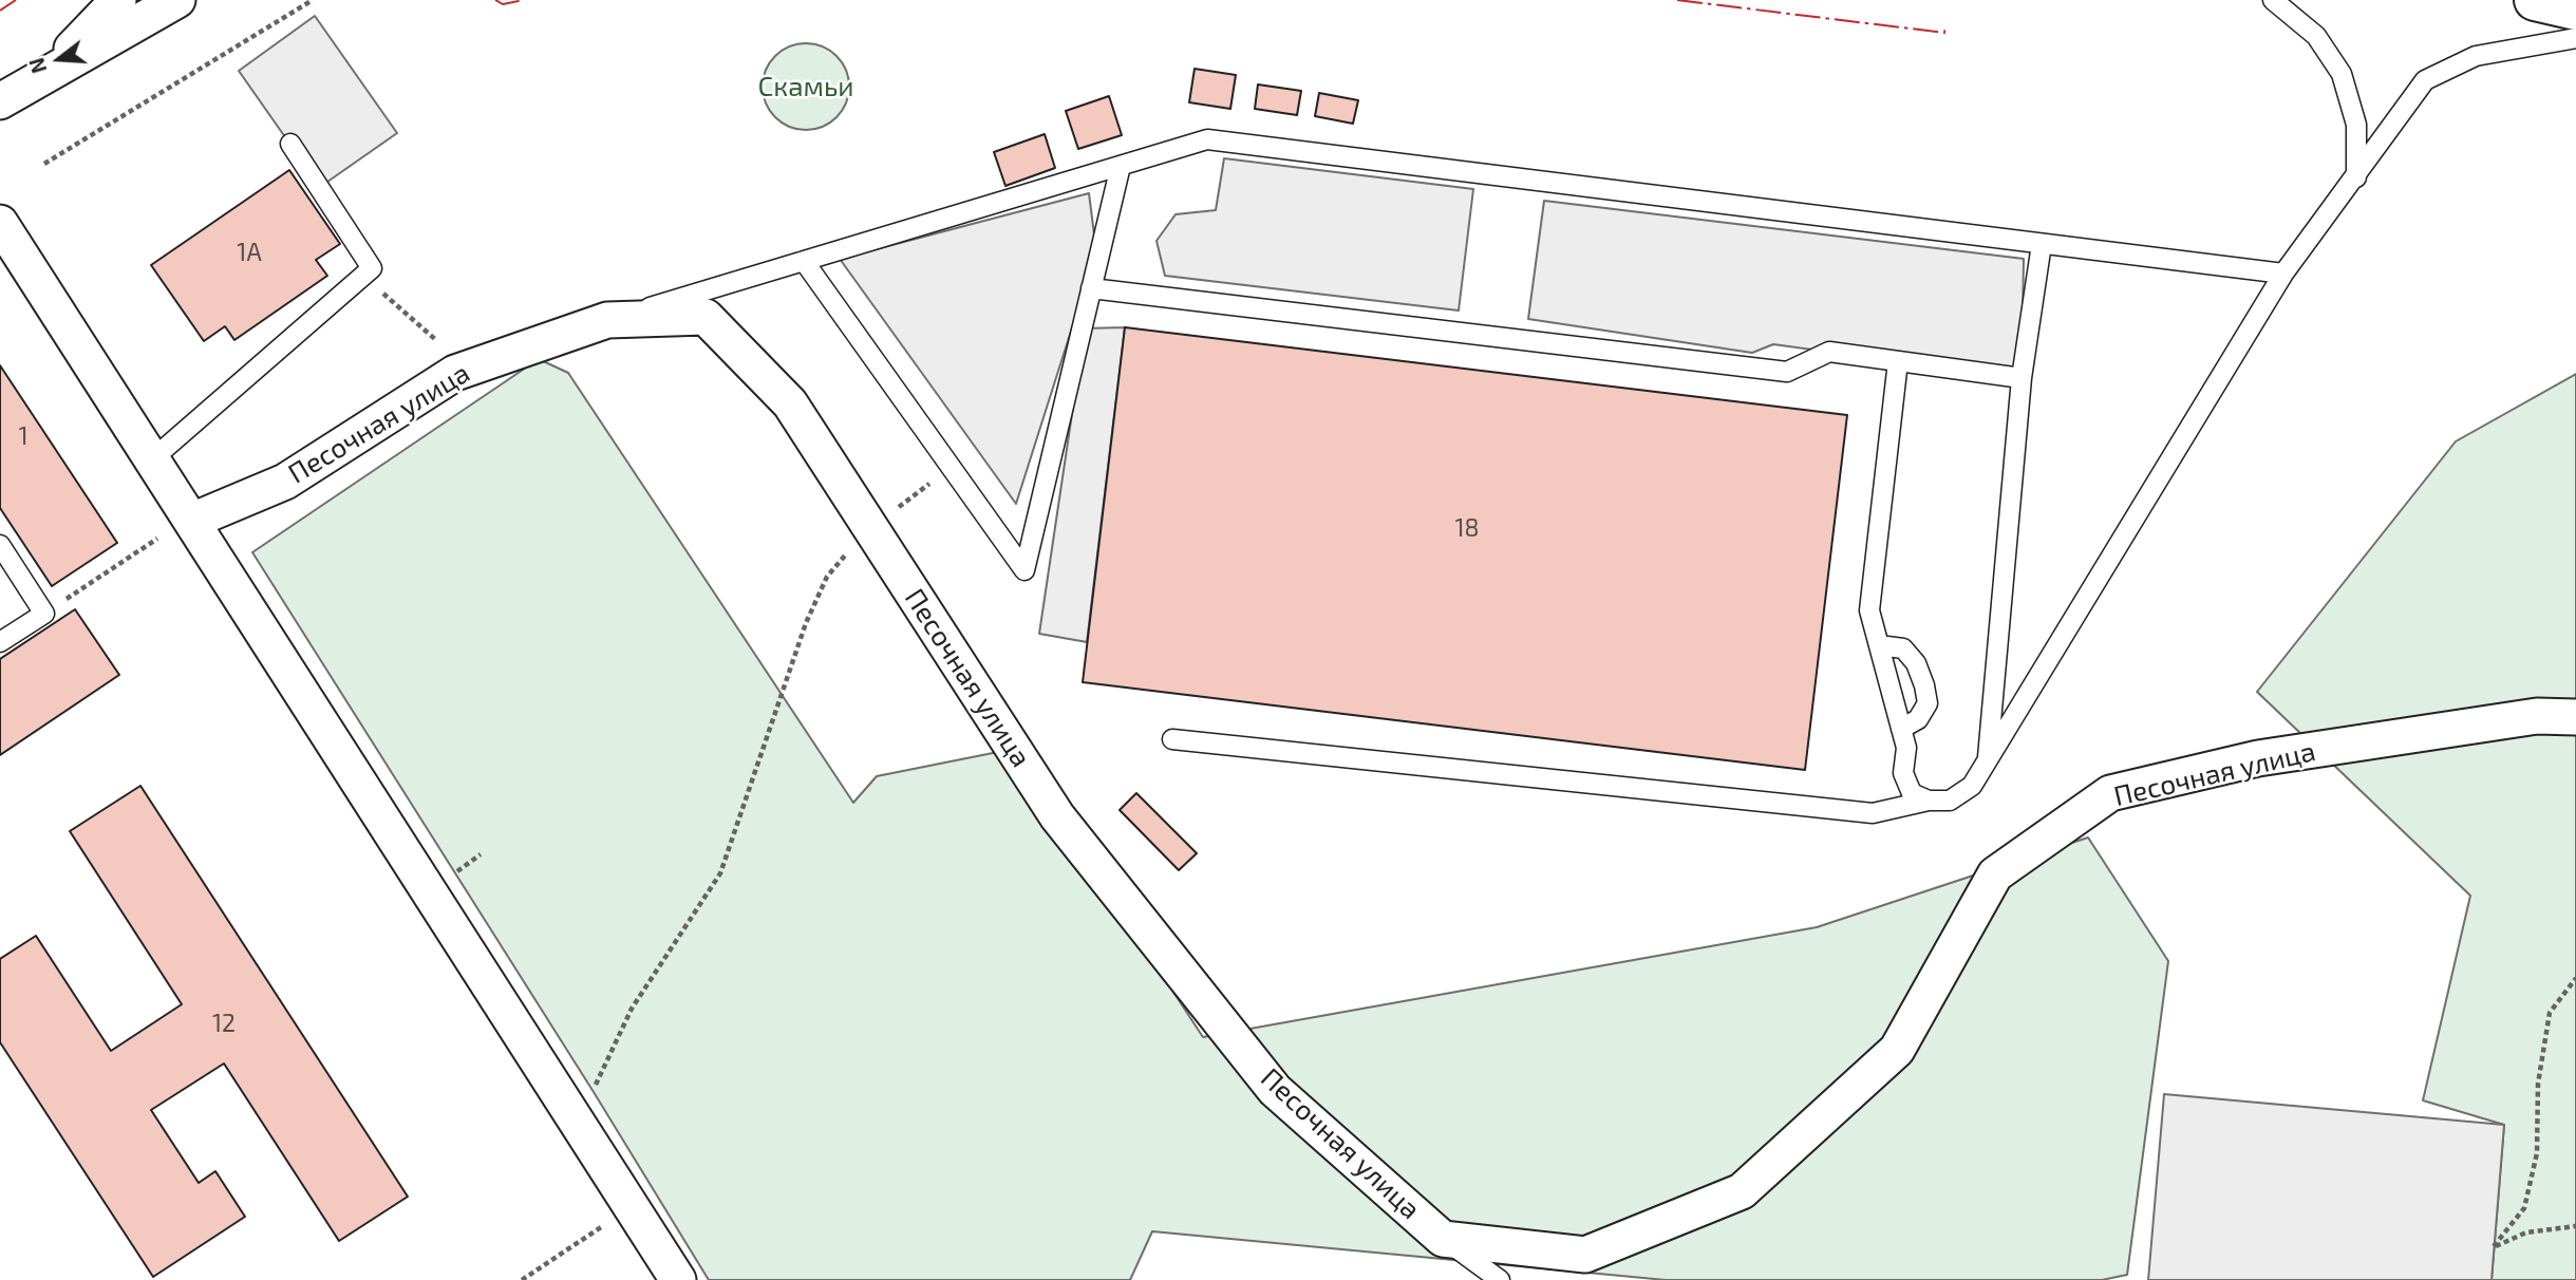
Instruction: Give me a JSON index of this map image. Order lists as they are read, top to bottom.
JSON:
{
  "streets": {
    "street": ["Песочная улица"]
  },
  "parks": ["Скамьи"],
  "house_numbers": [
    "1А",
    "1",
    "18",
    "12"
  ],
  "north": "left"
}
